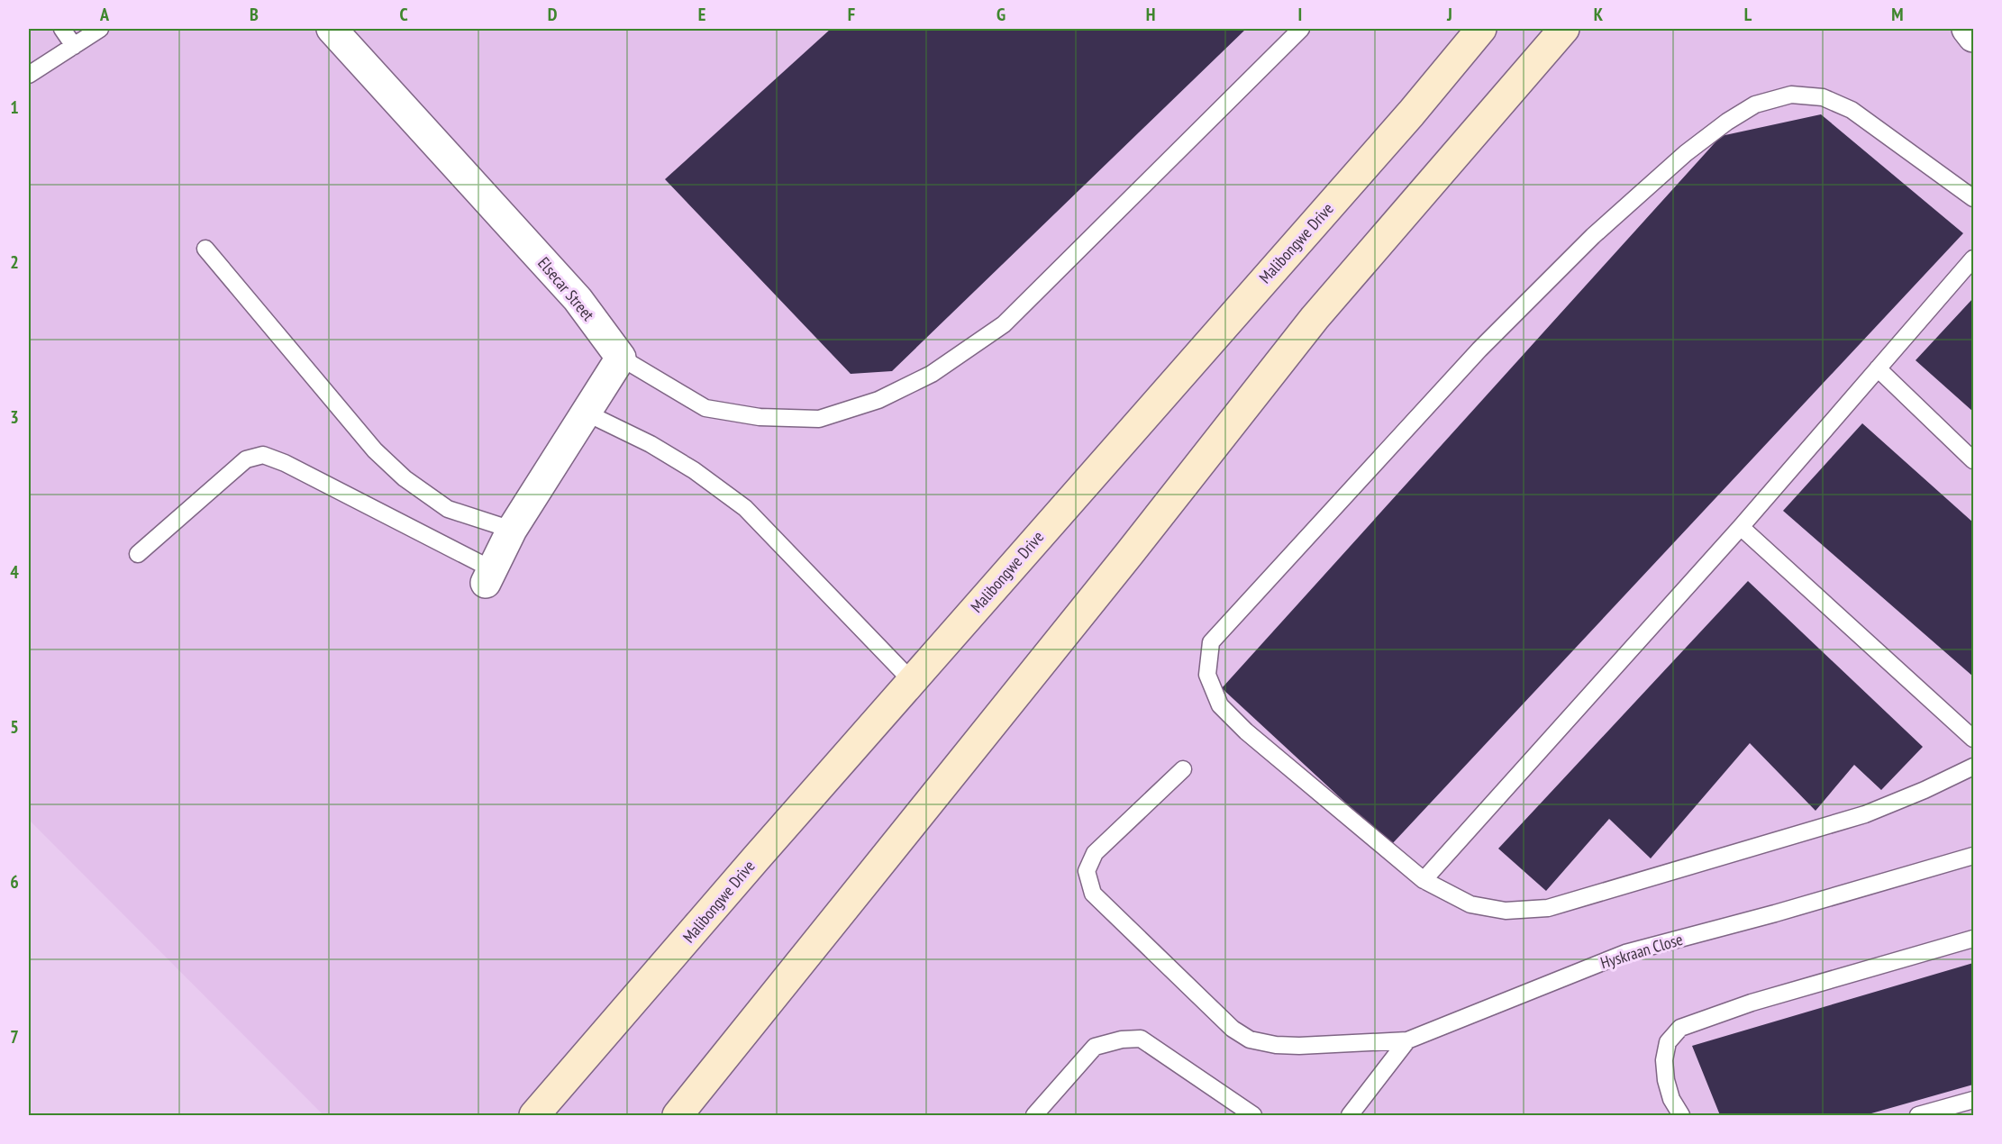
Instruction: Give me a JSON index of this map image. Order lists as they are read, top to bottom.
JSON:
{
  "streets": {
    "main road": ["Malibongwe Drive"],
    "street": ["Elsecar Street"],
    "lane": ["Hyskraan Close"]
  },
  "grid": {
    "columns": [
      "A",
      "B",
      "C",
      "D",
      "E",
      "F",
      "G",
      "H",
      "I",
      "J",
      "K",
      "L",
      "M"
    ],
    "rows": [
      "1",
      "2",
      "3",
      "4",
      "5",
      "6",
      "7"
    ]
  }
}
